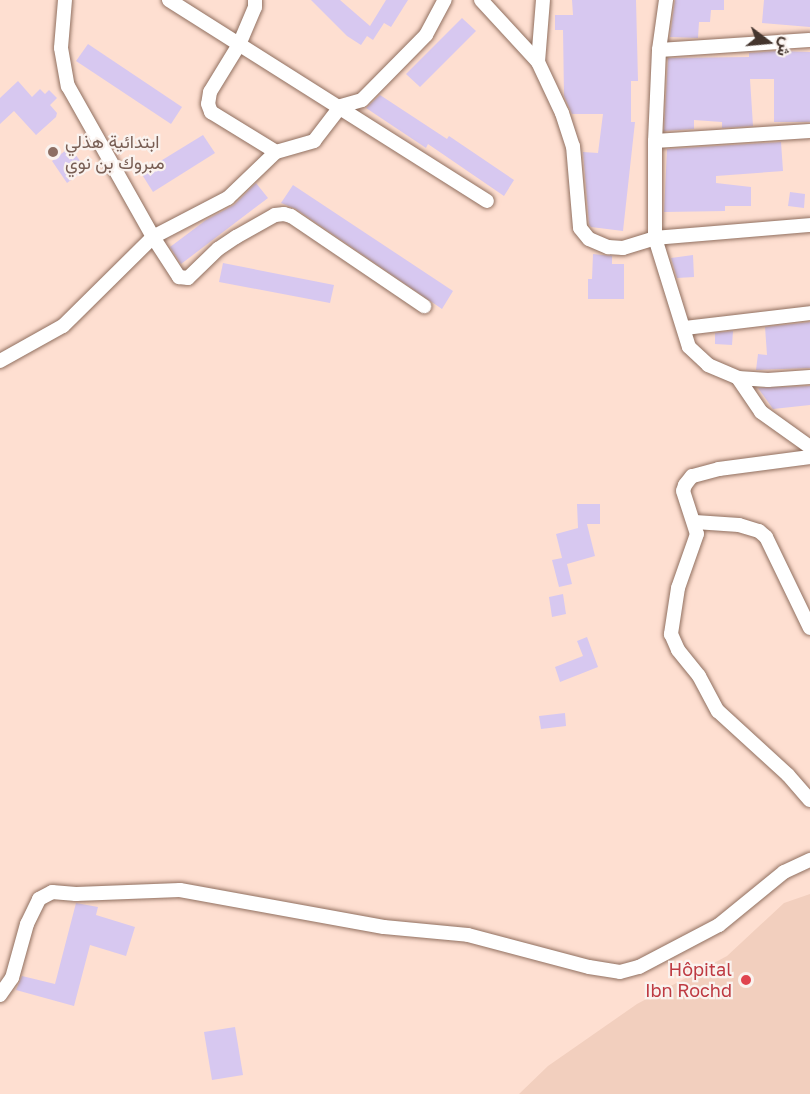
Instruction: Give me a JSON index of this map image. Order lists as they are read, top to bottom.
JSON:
{
  "places": ["ابتدائية هذلي مبروك بن نوي", "Hôpital Ibn Rochd"],
  "north": "right"
}
